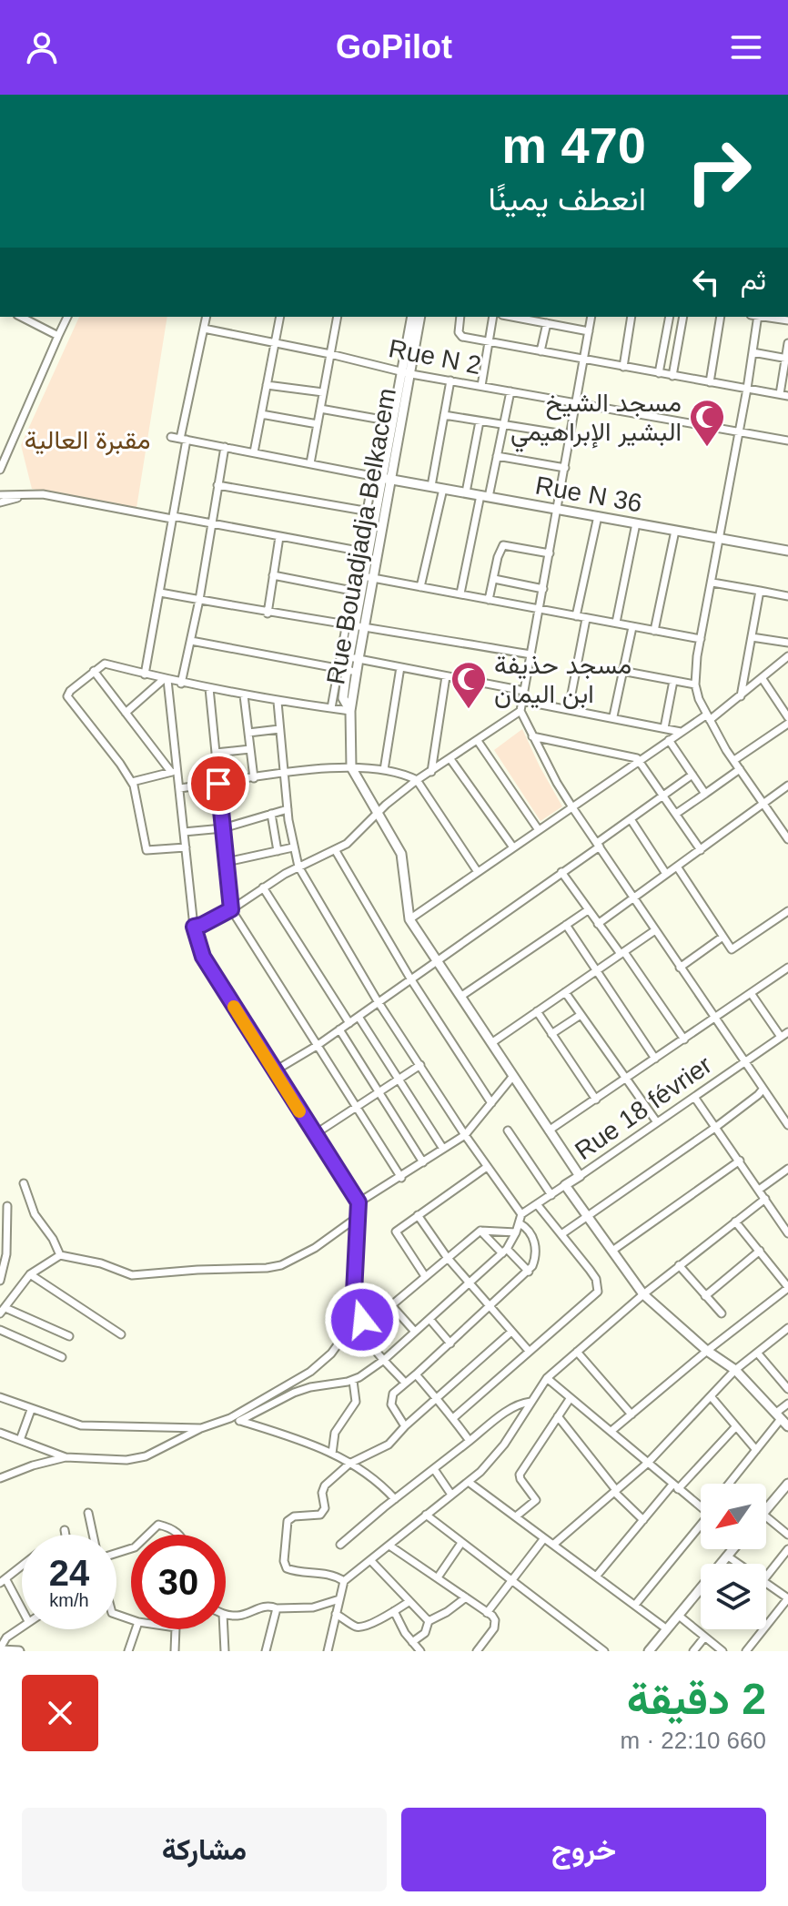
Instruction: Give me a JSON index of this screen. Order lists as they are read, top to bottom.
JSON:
{
  "streets": {
    "street": [
      "Rue N 2",
      "Rue N 36",
      "Rue Bouadjadja Belkacem",
      "Rue 18 février"
    ]
  },
  "crossings": [
    ["Rue N 2", "Rue Bouadjadja Belkacem"],
    ["Rue N 36", "Rue Bouadjadja Belkacem"]
  ],
  "parks": ["مقبرة العالية"],
  "places": {
    "mosque": ["مسجد الشيخ البشير الإبراهيمي", "مسجد حذيفة ابن اليمان"]
  },
  "north": "bottom left",
  "page": {
    "header": "GoPilot",
    "turn": ["470 m", "انعطف يمينًا"],
    "then": "ثم",
    "speed": "24 km/h",
    "limit": "30",
    "heading": ["2 دقيقة", "660 m · 22:10"],
    "buttons": ["خروج", "مشاركة"]
  }
}
